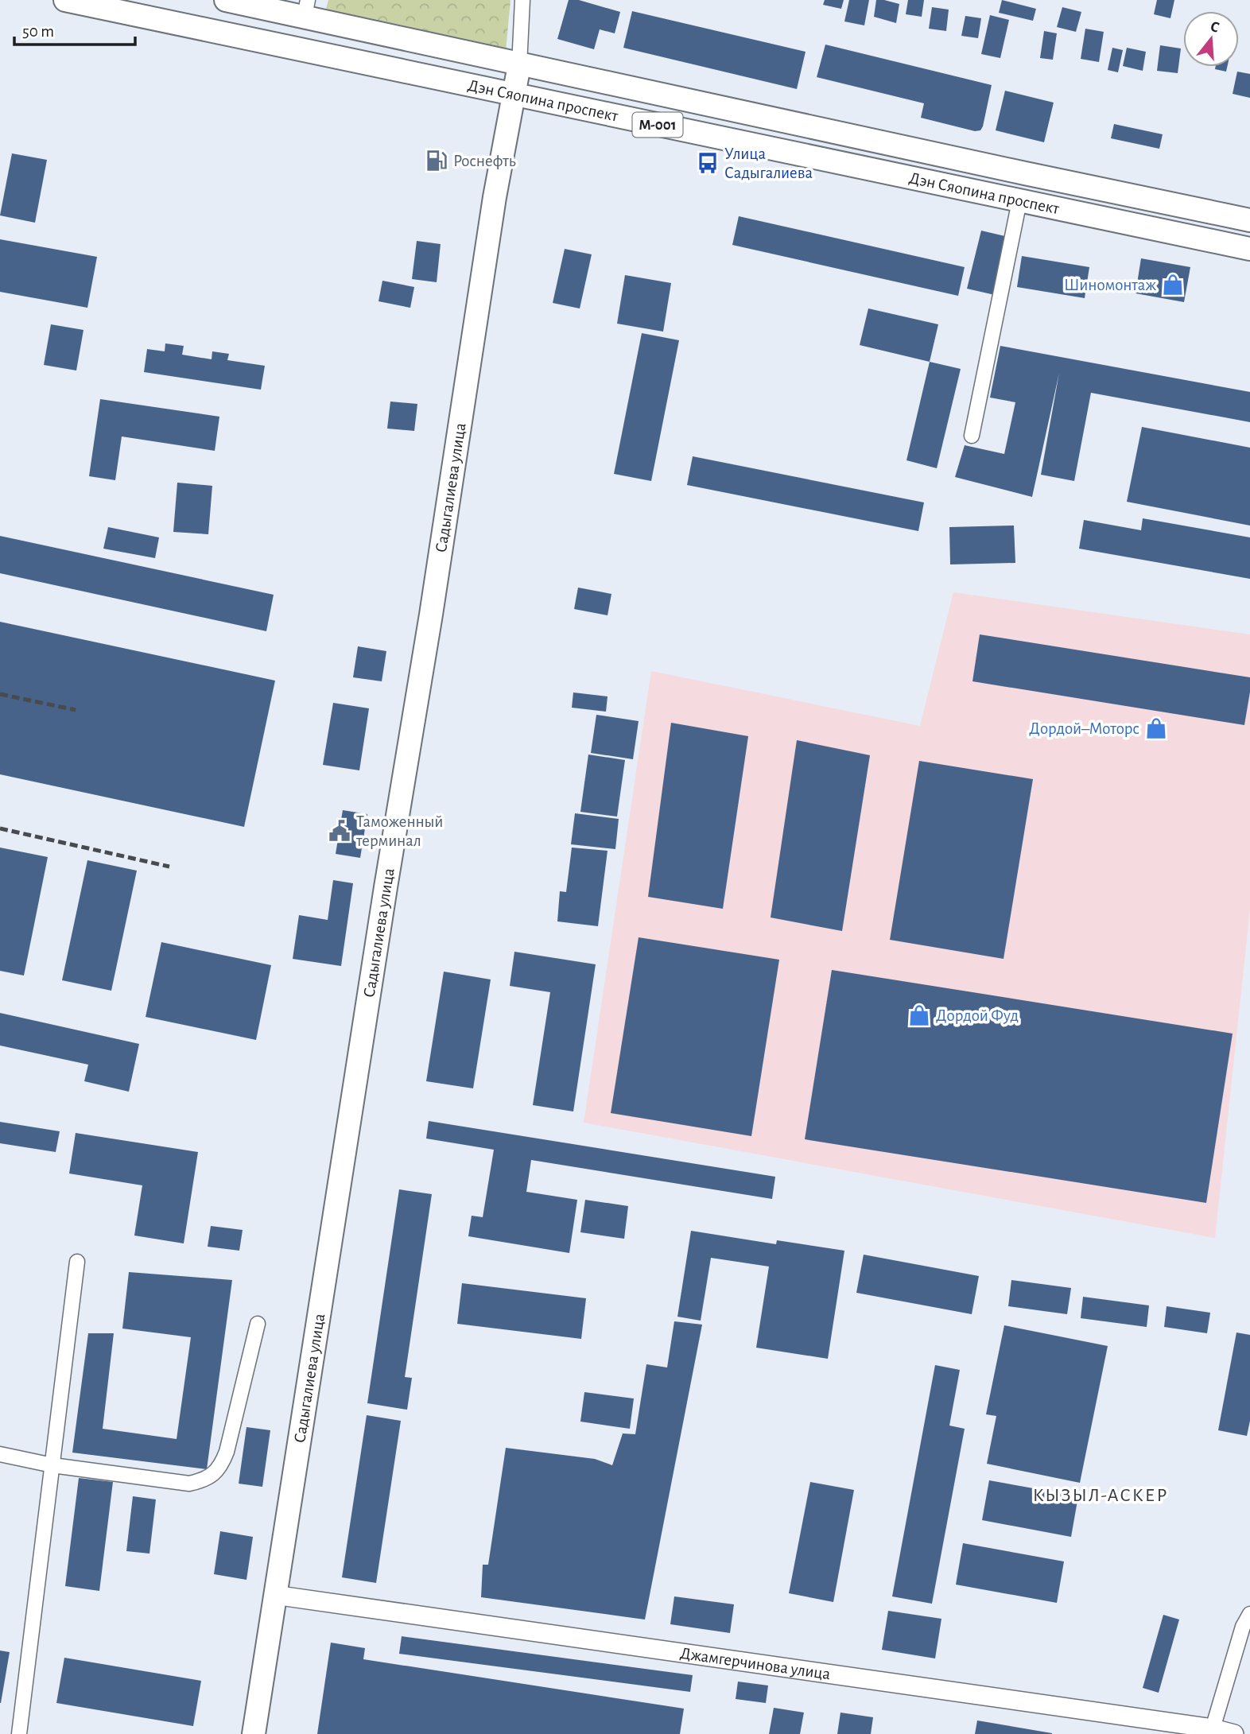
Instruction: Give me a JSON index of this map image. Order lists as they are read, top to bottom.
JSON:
{
  "streets": {
    "main road": ["Дэн Сяопина проспект", "M-001", "Садыгалиева улица"],
    "street": ["Джамгерчинова улица"]
  },
  "crossings": [
    ["Дэн Сяопина проспект", "Садыгалиева улица"],
    ["Садыгалиева улица", "Джамгерчинова улица"]
  ],
  "districts": ["КЫЗЫЛ-АСКЕР"],
  "places": {
    "fuel station": ["Роснефть"],
    "bus stop": ["Улица Садыгалиева"],
    "shop": ["Шиномонтаж", "Дордой–Моторс", "Дордой Фуд"],
    "public building": ["Таможенный терминал"]
  },
  "scale_bar": "50 m",
  "north": "top"
}
